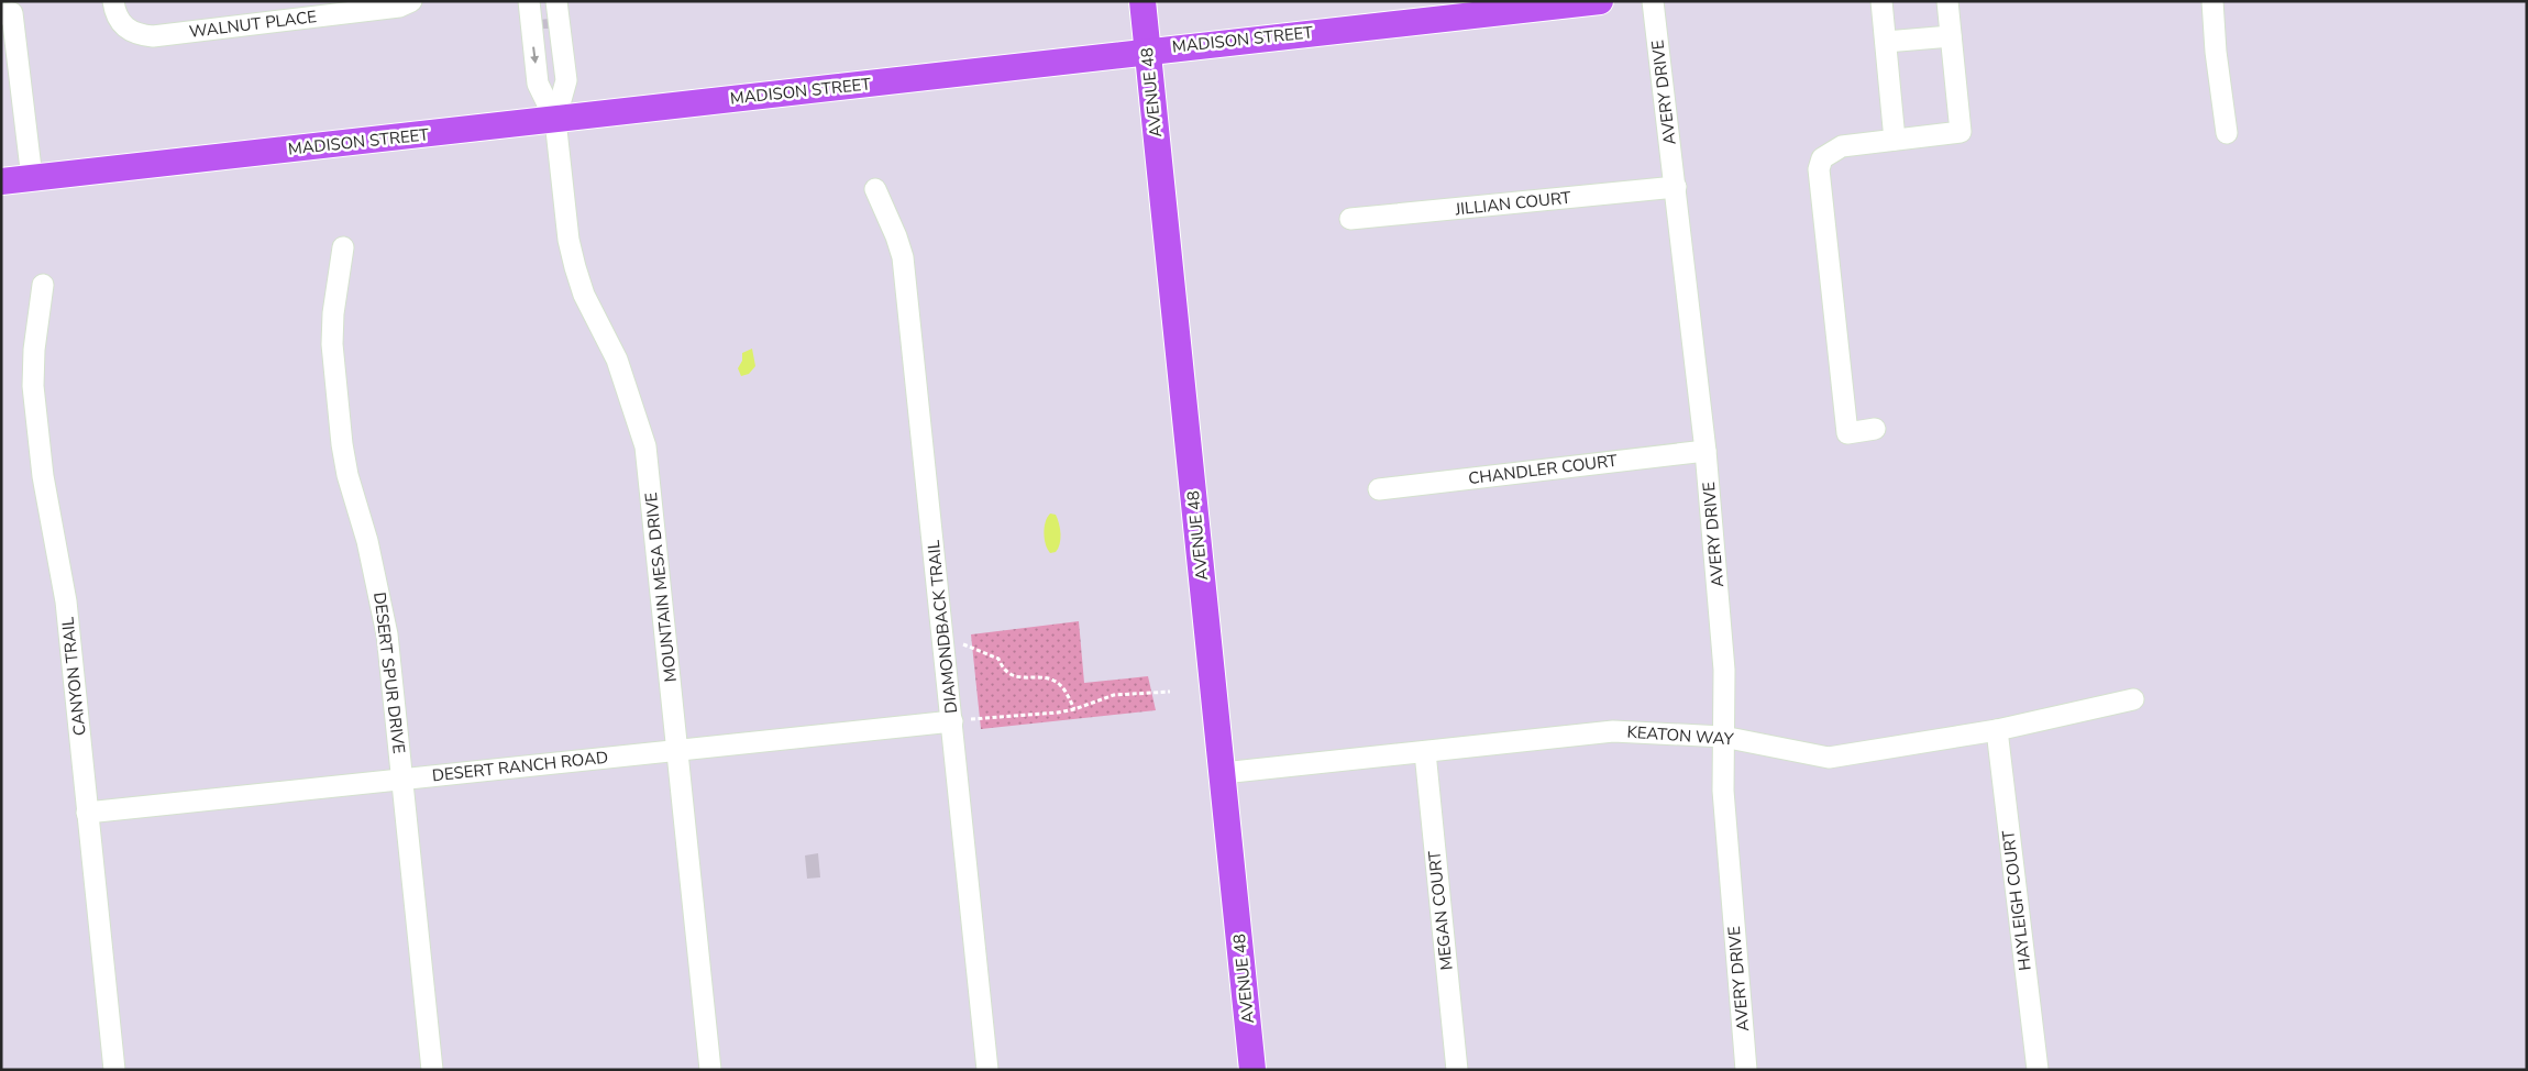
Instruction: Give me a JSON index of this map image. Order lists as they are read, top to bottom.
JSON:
{
  "streets": {
    "main road": ["MADISON STREET", "AVENUE 48"],
    "street": [
      "WALNUT PLACE",
      "AVERY DRIVE",
      "JILLIAN COURT",
      "CHANDLER COURT",
      "MOUNTAIN MESA DRIVE",
      "DIAMONDBACK TRAIL",
      "DESERT SPUR DRIVE",
      "CANYON TRAIL",
      "KEATON WAY",
      "DESERT RANCH ROAD",
      "HAYLEIGH COURT",
      "MEGAN COURT"
    ]
  },
  "crossings": [
    ["MADISON STREET", "AVENUE 48"],
    ["MADISON STREET", "MOUNTAIN MESA DRIVE"],
    ["AVENUE 48", "KEATON WAY"],
    ["AVERY DRIVE", "JILLIAN COURT"],
    ["AVERY DRIVE", "CHANDLER COURT"],
    ["AVERY DRIVE", "KEATON WAY"],
    ["MOUNTAIN MESA DRIVE", "DESERT RANCH ROAD"],
    ["DIAMONDBACK TRAIL", "DESERT RANCH ROAD"],
    ["DESERT SPUR DRIVE", "DESERT RANCH ROAD"],
    ["CANYON TRAIL", "DESERT RANCH ROAD"],
    ["KEATON WAY", "HAYLEIGH COURT"],
    ["KEATON WAY", "MEGAN COURT"]
  ]
}
